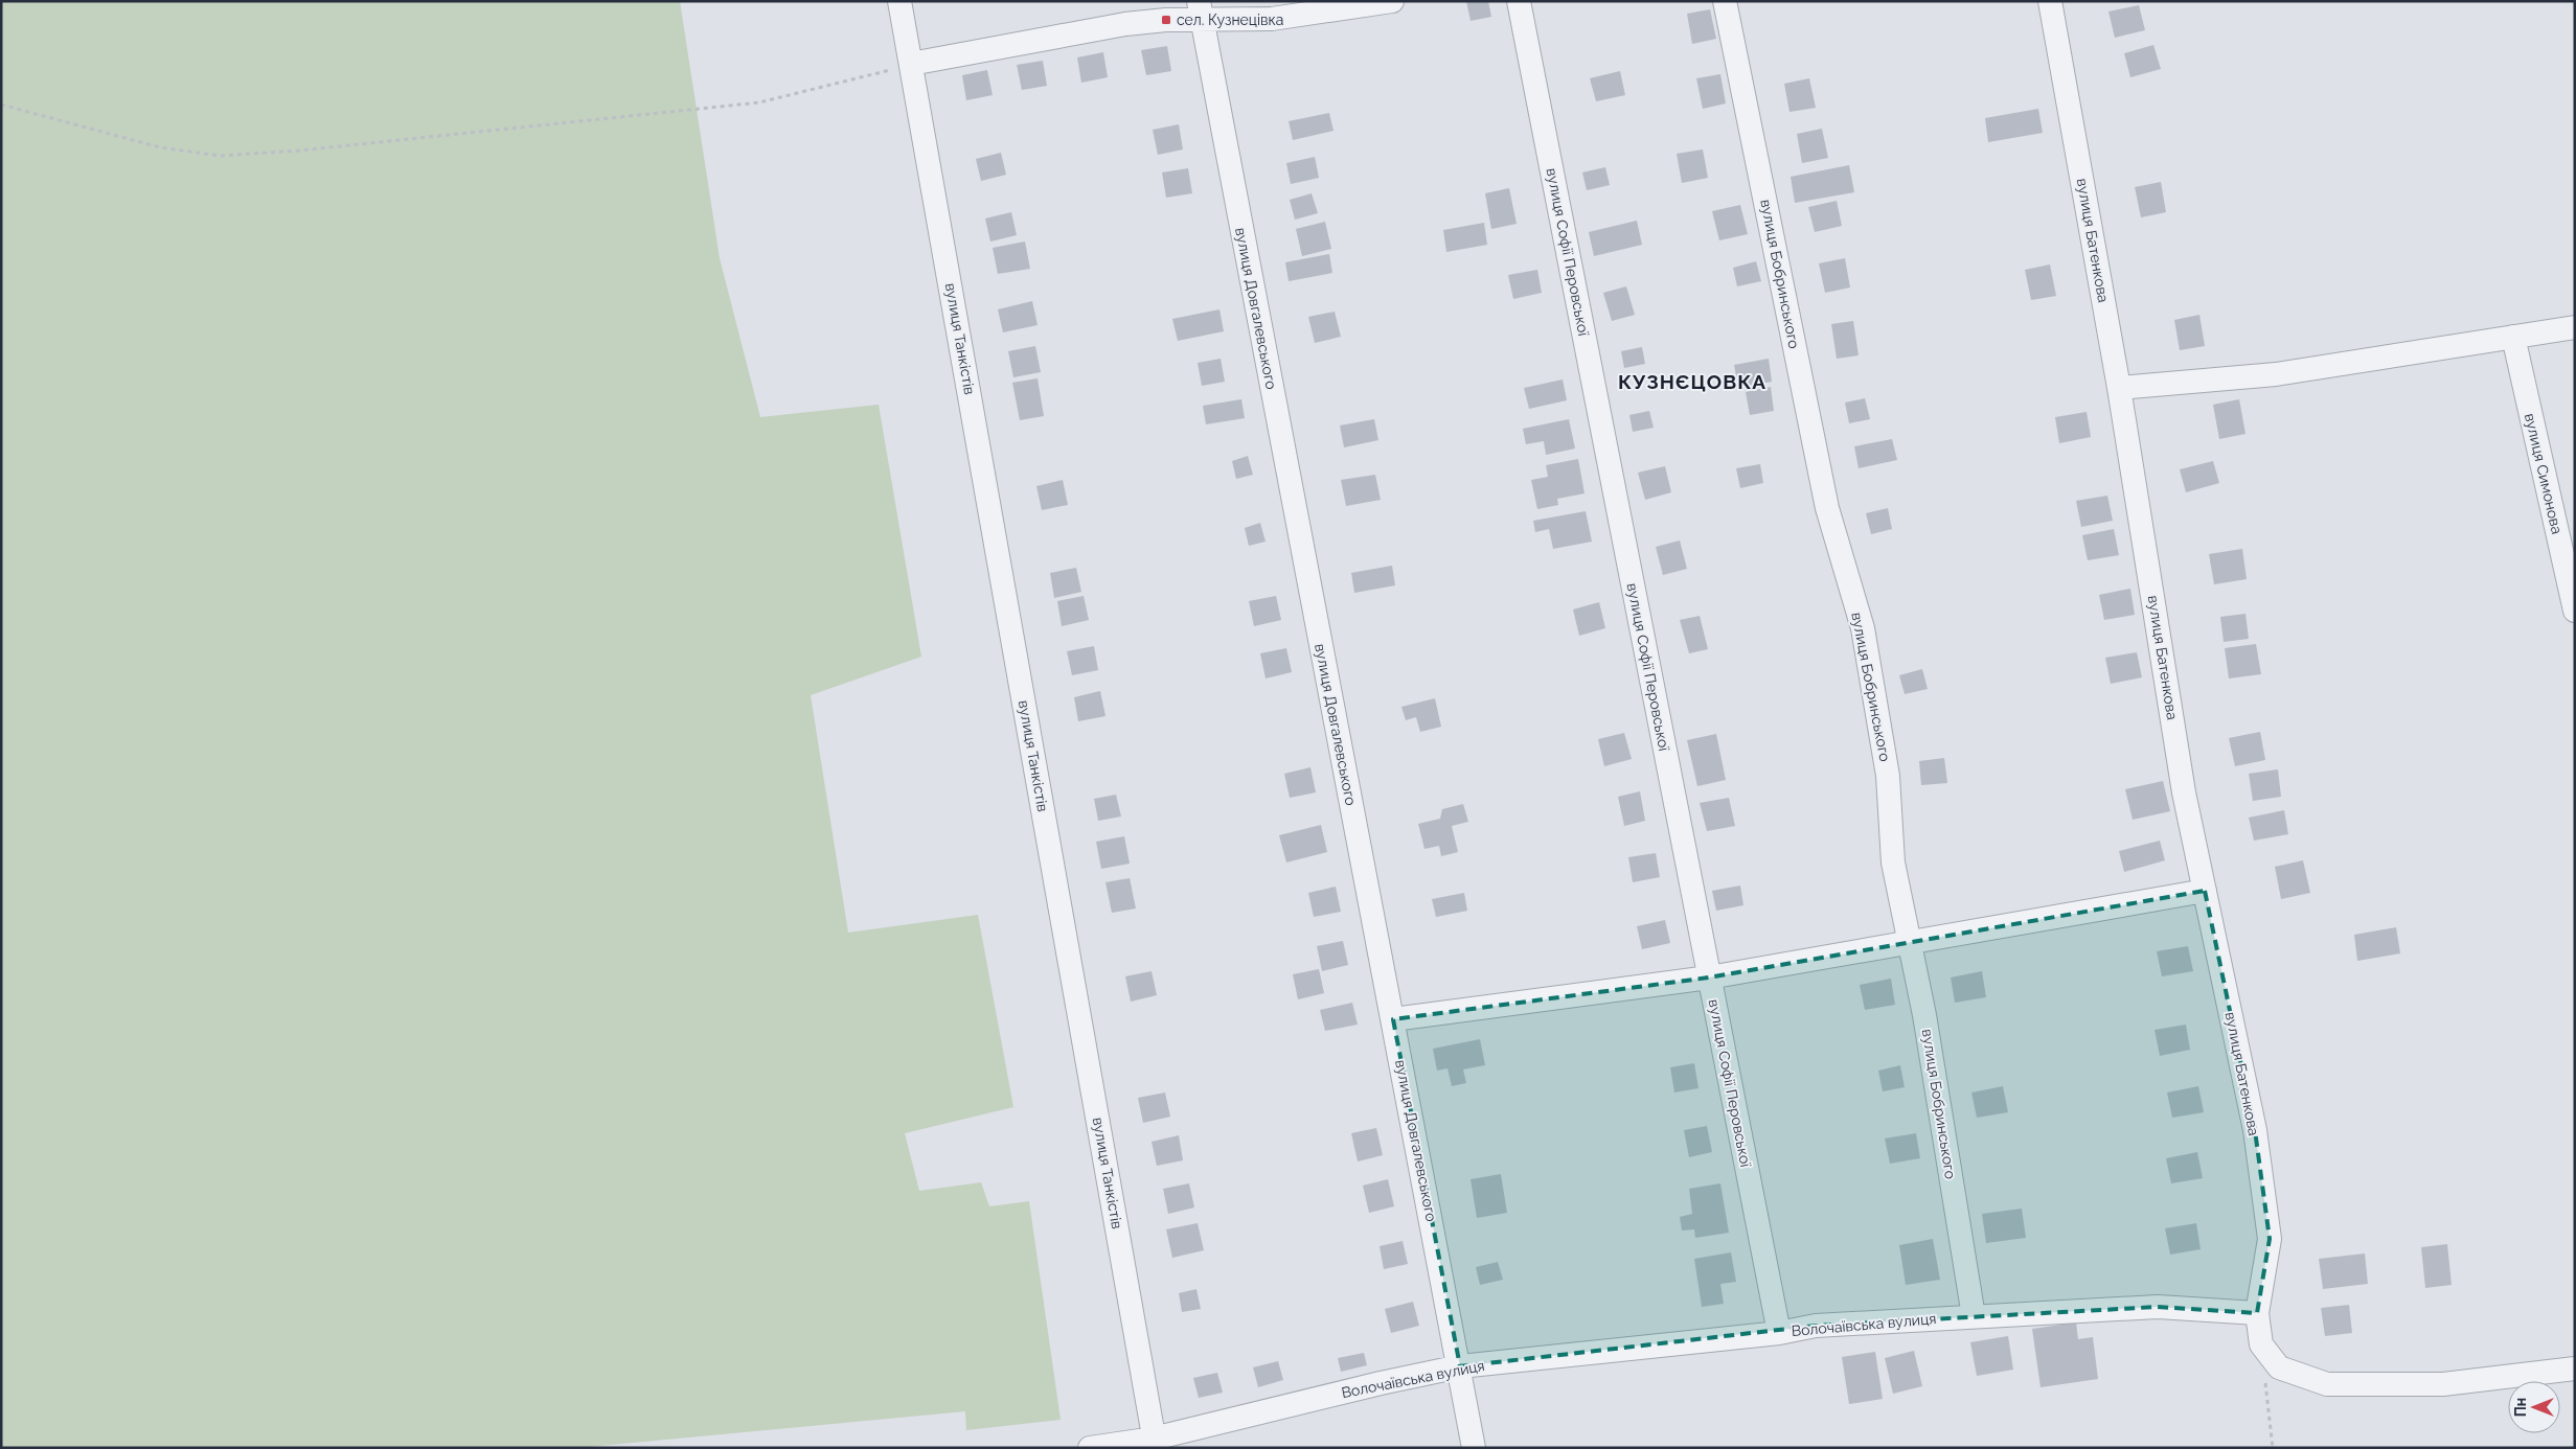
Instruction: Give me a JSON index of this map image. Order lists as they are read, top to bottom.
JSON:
{
  "streets": {
    "street": [
      "вулиця Батенкова",
      "вулиця Софії Перовської",
      "вулиця Бобринського",
      "вулиця Довгалевського",
      "вулиця Танкістів",
      "вулиця Симонова",
      "Волочаївська вулиця"
    ]
  },
  "crossings": [
    ["вулиця Батенкова", "Волочаївська вулиця"],
    ["вулиця Софії Перовської", "Волочаївська вулиця"],
    ["вулиця Бобринського", "Волочаївська вулиця"],
    ["вулиця Довгалевського", "Волочаївська вулиця"],
    ["вулиця Танкістів", "Волочаївська вулиця"]
  ],
  "districts": ["КУЗНЄЦОВКА"],
  "places": {
    "transit": ["сел. Кузнецівка"]
  },
  "north": "left"
}
